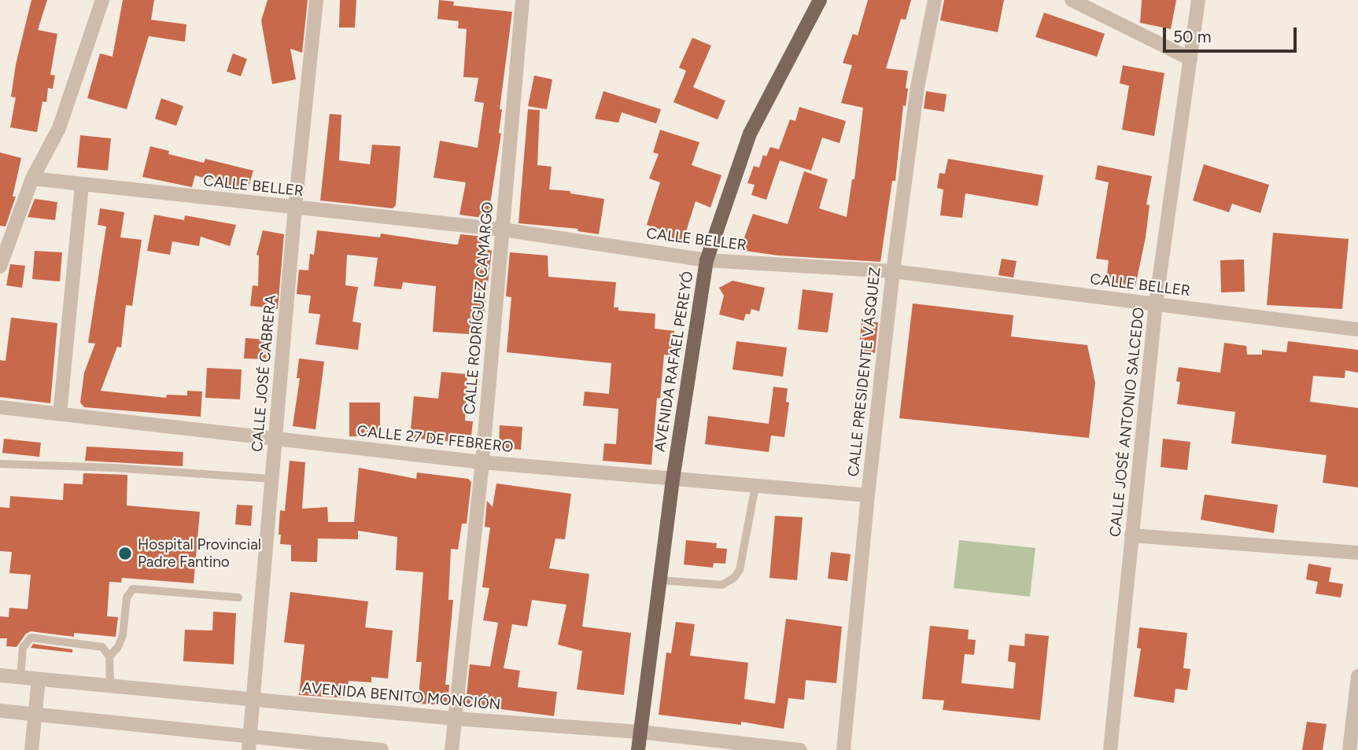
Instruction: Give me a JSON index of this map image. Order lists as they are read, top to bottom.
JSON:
{
  "streets": {
    "main road": ["AVENIDA RAFAEL PEREYÓ"],
    "street": [
      "CALLE BELLER",
      "CALLE RODRÍGUEZ CAMARGO",
      "CALLE PRESIDENTE VÁSQUEZ",
      "CALLE JOSÉ CABRERA",
      "CALLE JOSÉ ANTONIO SALCEDO",
      "CALLE 27 DE FEBRERO",
      "AVENIDA BENITO MONCIÓN"
    ]
  },
  "crossings": [
    ["CALLE BELLER", "CALLE RODRÍGUEZ CAMARGO"],
    ["CALLE BELLER", "AVENIDA RAFAEL PEREYÓ"],
    ["CALLE BELLER", "CALLE PRESIDENTE VÁSQUEZ"],
    ["CALLE BELLER", "CALLE JOSÉ CABRERA"],
    ["CALLE BELLER", "CALLE JOSÉ ANTONIO SALCEDO"],
    ["CALLE RODRÍGUEZ CAMARGO", "CALLE 27 DE FEBRERO"],
    ["CALLE RODRÍGUEZ CAMARGO", "AVENIDA BENITO MONCIÓN"],
    ["AVENIDA RAFAEL PEREYÓ", "CALLE 27 DE FEBRERO"],
    ["AVENIDA RAFAEL PEREYÓ", "AVENIDA BENITO MONCIÓN"],
    ["CALLE PRESIDENTE VÁSQUEZ", "CALLE 27 DE FEBRERO"],
    ["CALLE JOSÉ CABRERA", "CALLE 27 DE FEBRERO"],
    ["CALLE JOSÉ CABRERA", "AVENIDA BENITO MONCIÓN"]
  ],
  "places": ["Hospital Provincial Padre Fantino"],
  "scale_bar": "50 m"
}
